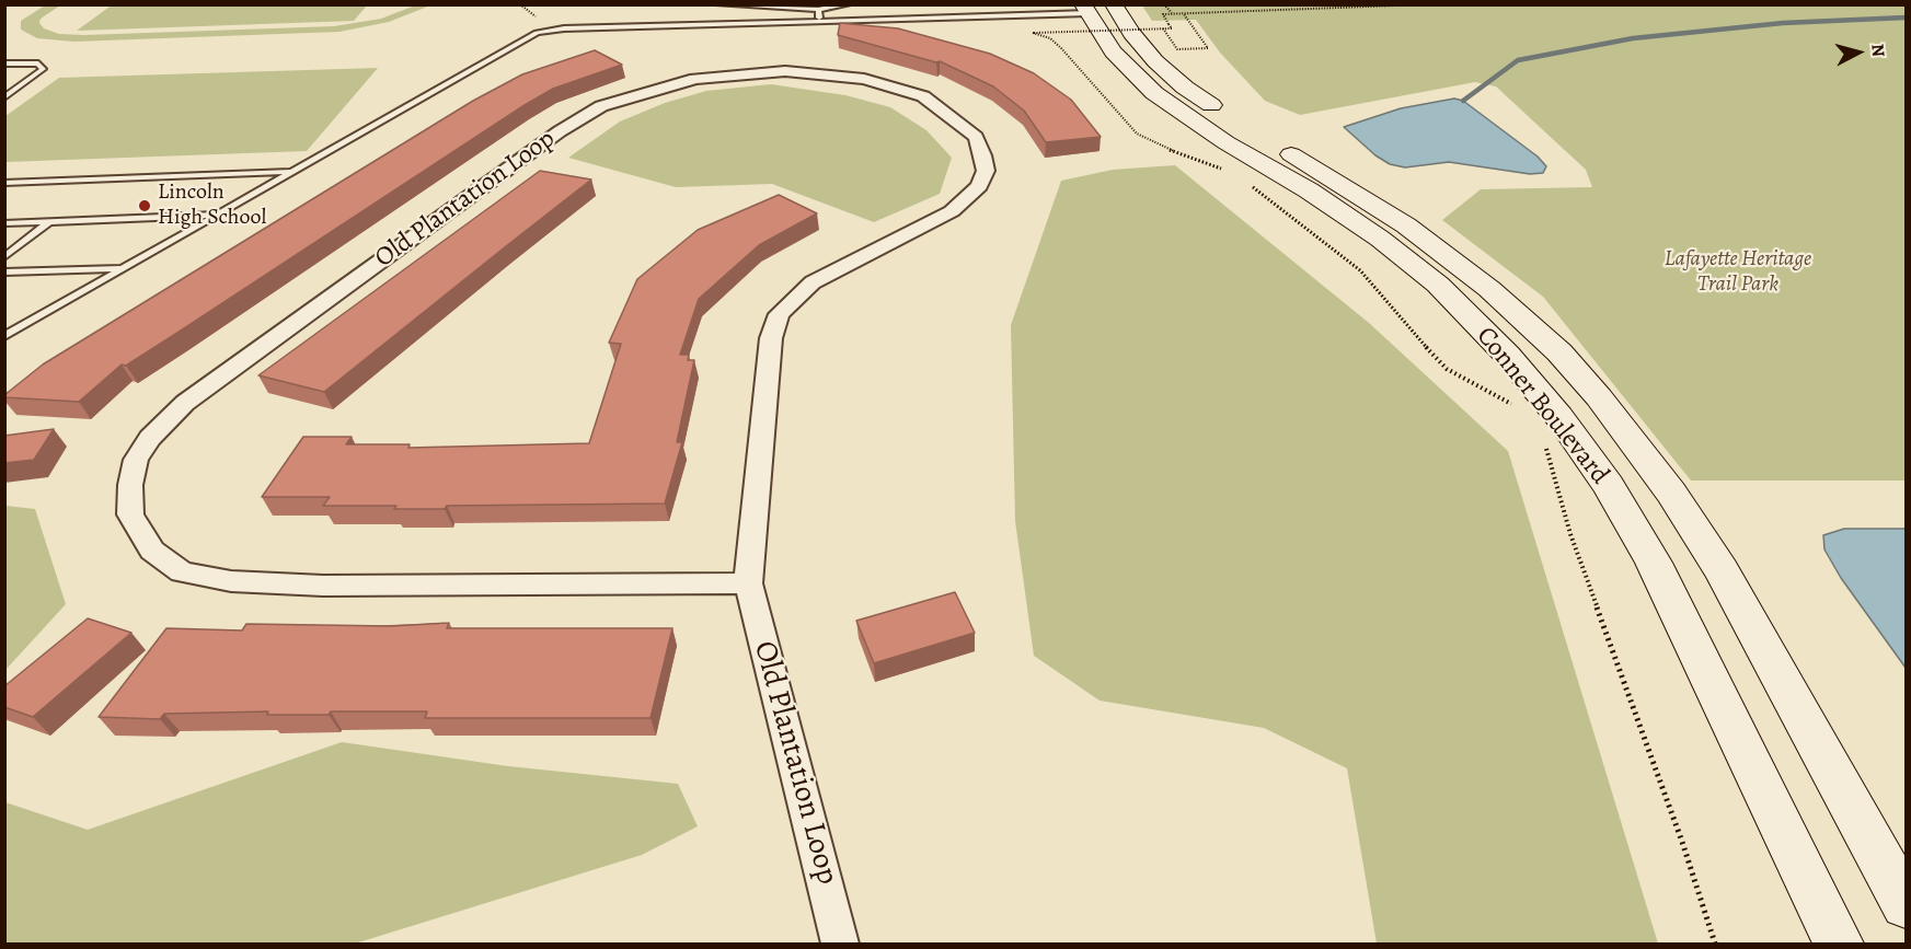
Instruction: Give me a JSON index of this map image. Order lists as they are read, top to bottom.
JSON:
{
  "streets": {
    "main road": ["Conner Boulevard"],
    "street": ["Old Plantation Loop"]
  },
  "parks": ["Lafayette Heritage Trail Park"],
  "places": ["Lincoln High School"],
  "north": "right"
}
